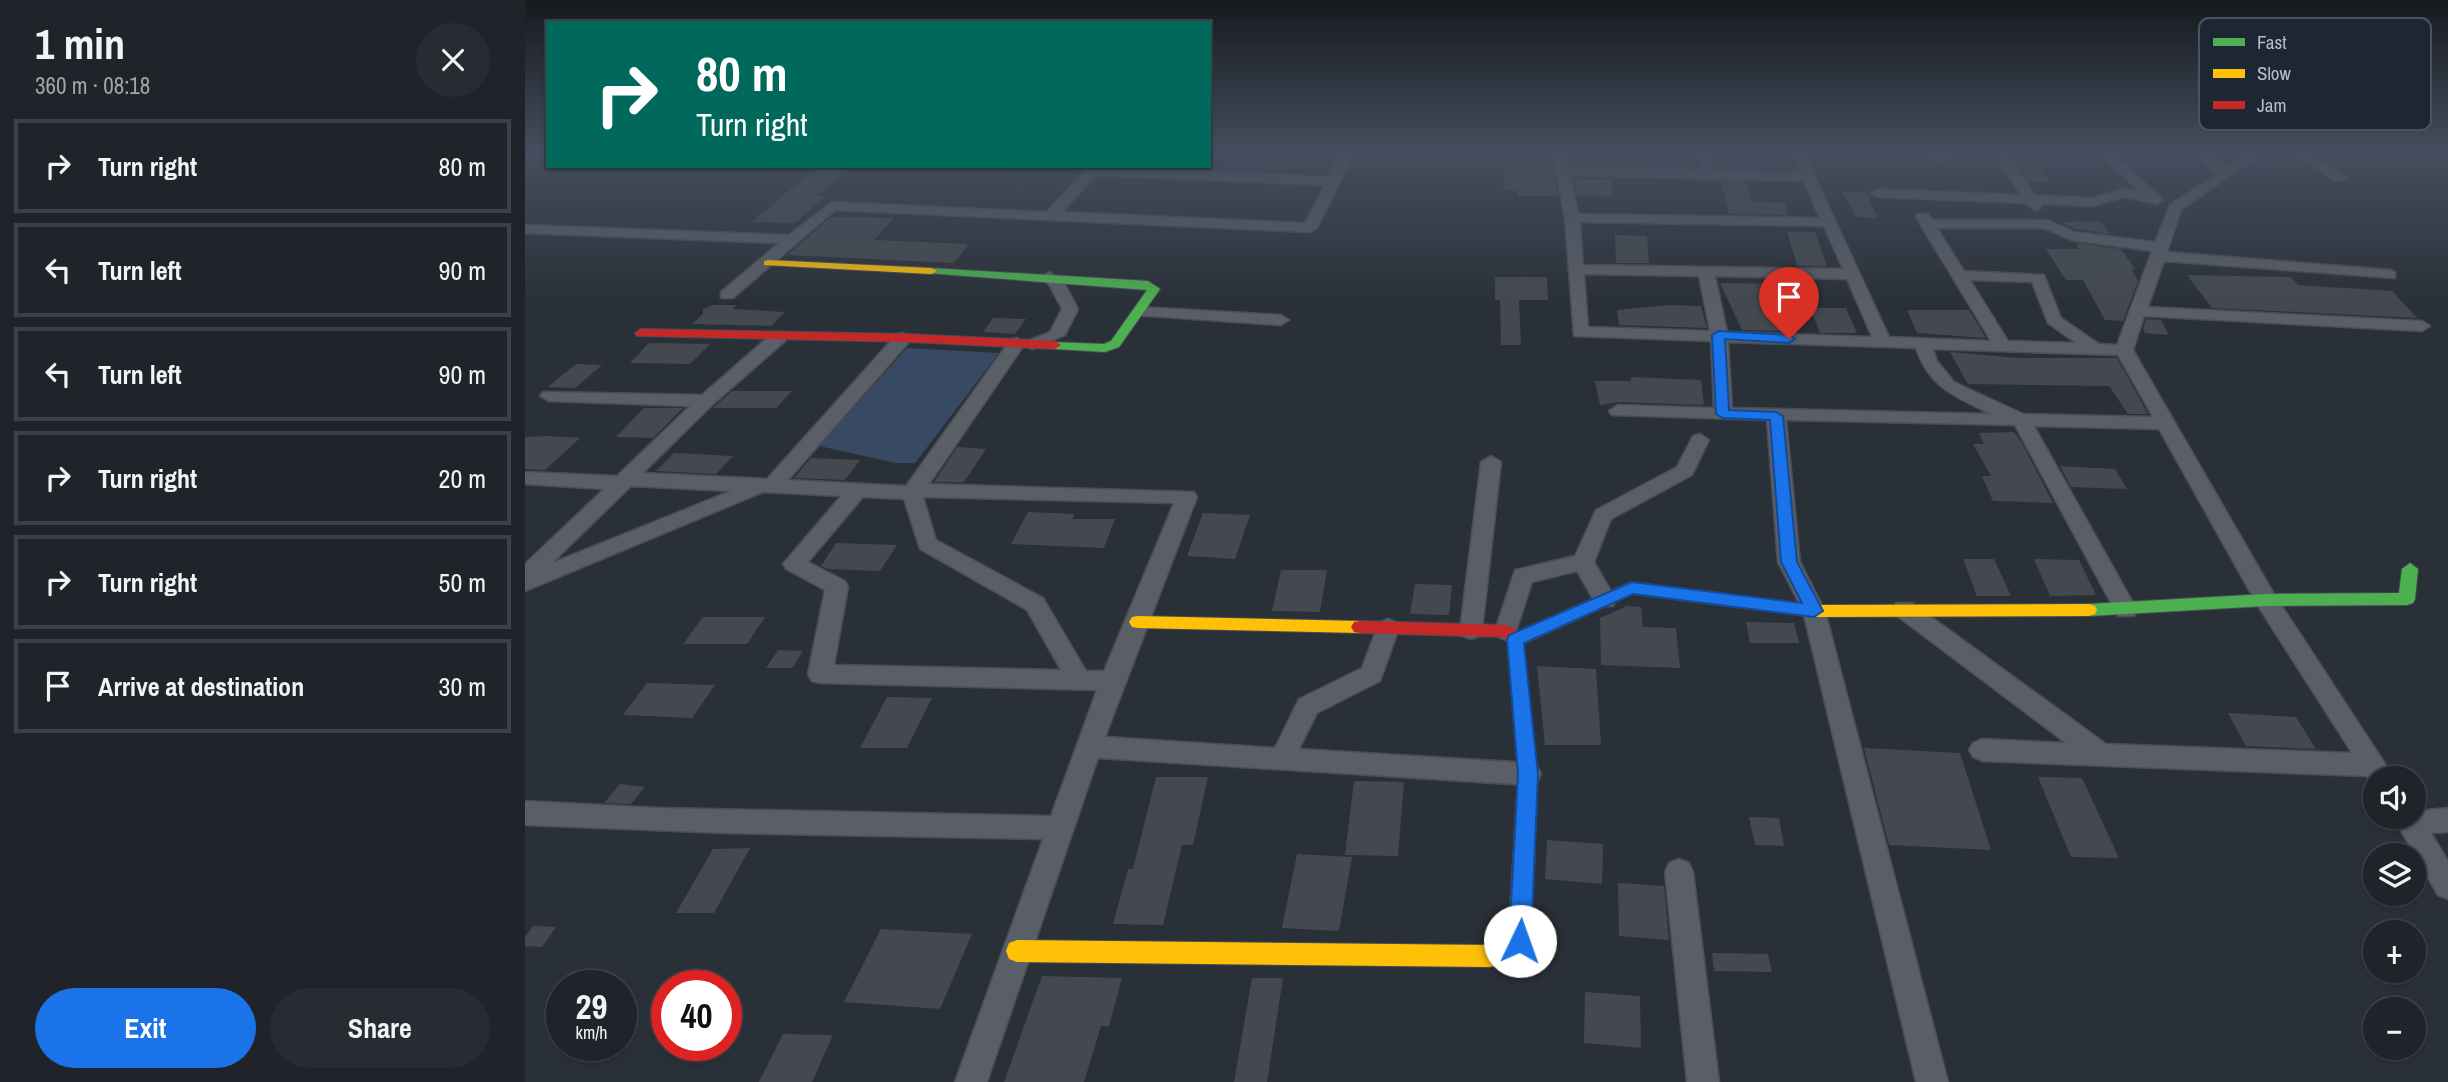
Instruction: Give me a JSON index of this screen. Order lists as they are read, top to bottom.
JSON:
{
  "legend": ["Fast", "Slow", "Jam"],
  "page": {
    "heading": ["1 min", "360 m · 08:18"],
    "turn": ["80 m", "Turn right"],
    "list": [
      {
        "name": "Turn right",
        "value": "80 m"
      },
      {
        "name": "Turn left",
        "value": "90 m"
      },
      {
        "name": "Turn left",
        "value": "90 m"
      },
      {
        "name": "Turn right",
        "value": "20 m"
      },
      {
        "name": "Turn right",
        "value": "50 m"
      },
      {
        "name": "Arrive at destination",
        "value": "30 m"
      }
    ],
    "map_buttons": ["+", "−"],
    "speed": "29 km/h",
    "limit": "40",
    "buttons": ["Exit", "Share"]
  }
}
